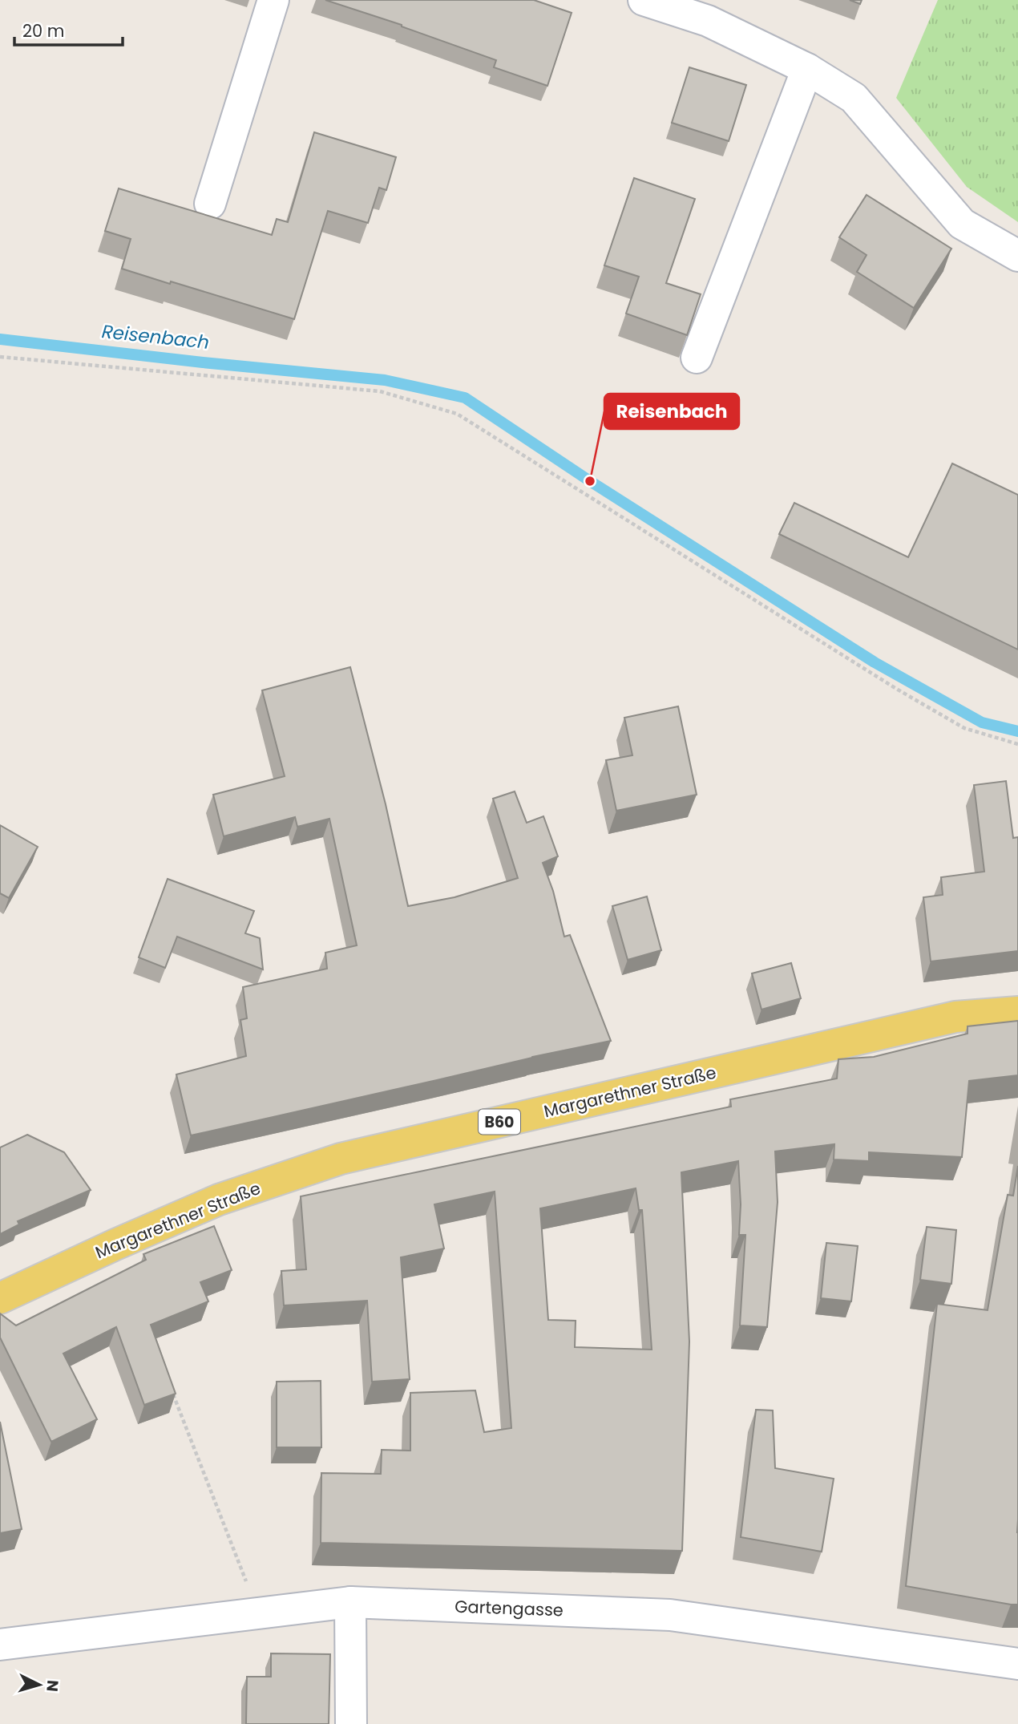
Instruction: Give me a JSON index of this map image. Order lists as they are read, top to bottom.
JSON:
{
  "streets": {
    "main road": ["Margarethner Straße", "B60"],
    "street": ["Gartengasse"]
  },
  "water": ["Reisenbach"],
  "places": ["Reisenbach"],
  "scale_bar": "20 m",
  "north": "right"
}
